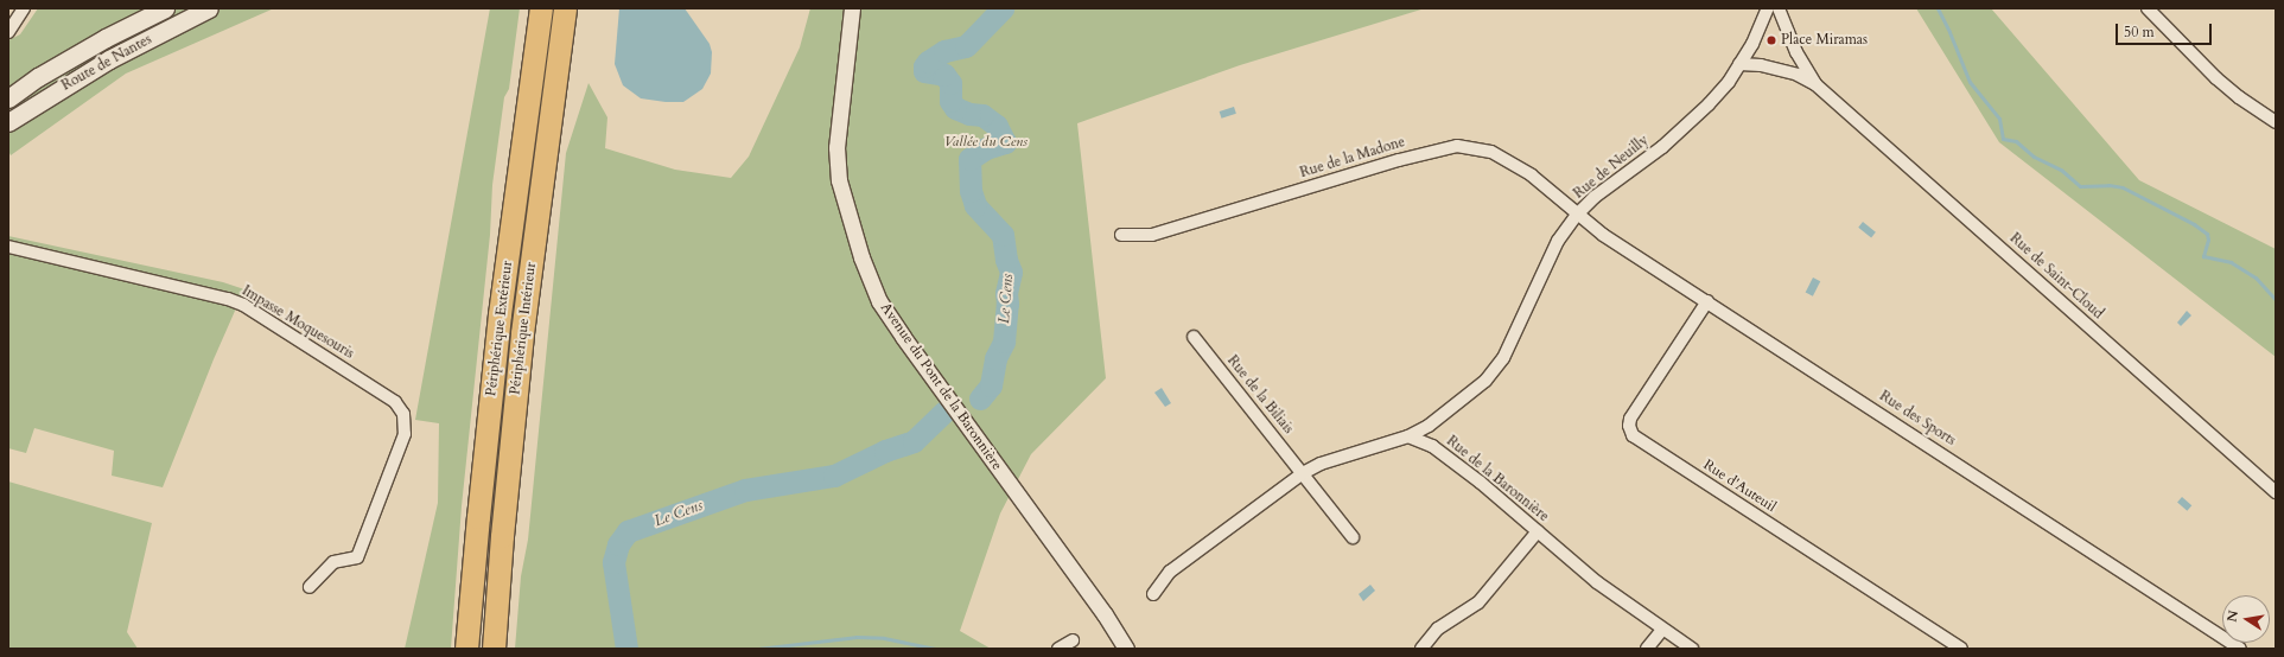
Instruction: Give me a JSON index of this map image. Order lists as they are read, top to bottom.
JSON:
{
  "streets": {
    "highway": ["Périphérique Extérieur", "Périphérique Intérieur"],
    "main road": ["Route de Nantes"],
    "street": [
      "Rue de la Madone",
      "Rue de Neuilly",
      "Rue de Saint-Cloud",
      "Impasse Moquesouris",
      "Avenue du Pont de la Baronnière",
      "Rue de la Biliais",
      "Rue des Sports",
      "Rue de la Baronnière",
      "Rue d'Auteuil"
    ]
  },
  "crossings": [
    ["Rue de la Madone", "Rue de Neuilly"],
    ["Rue de la Madone", "Rue des Sports"],
    ["Rue de Neuilly", "Rue de Saint-Cloud"],
    ["Rue de Neuilly", "Rue des Sports"],
    ["Rue de Neuilly", "Rue de la Baronnière"],
    ["Rue des Sports", "Rue d'Auteuil"]
  ],
  "water": ["Le Cens"],
  "parks": ["Vallée du Cens"],
  "places": ["Place Miramas"],
  "scale_bar": "50 m",
  "north": "left"
}
